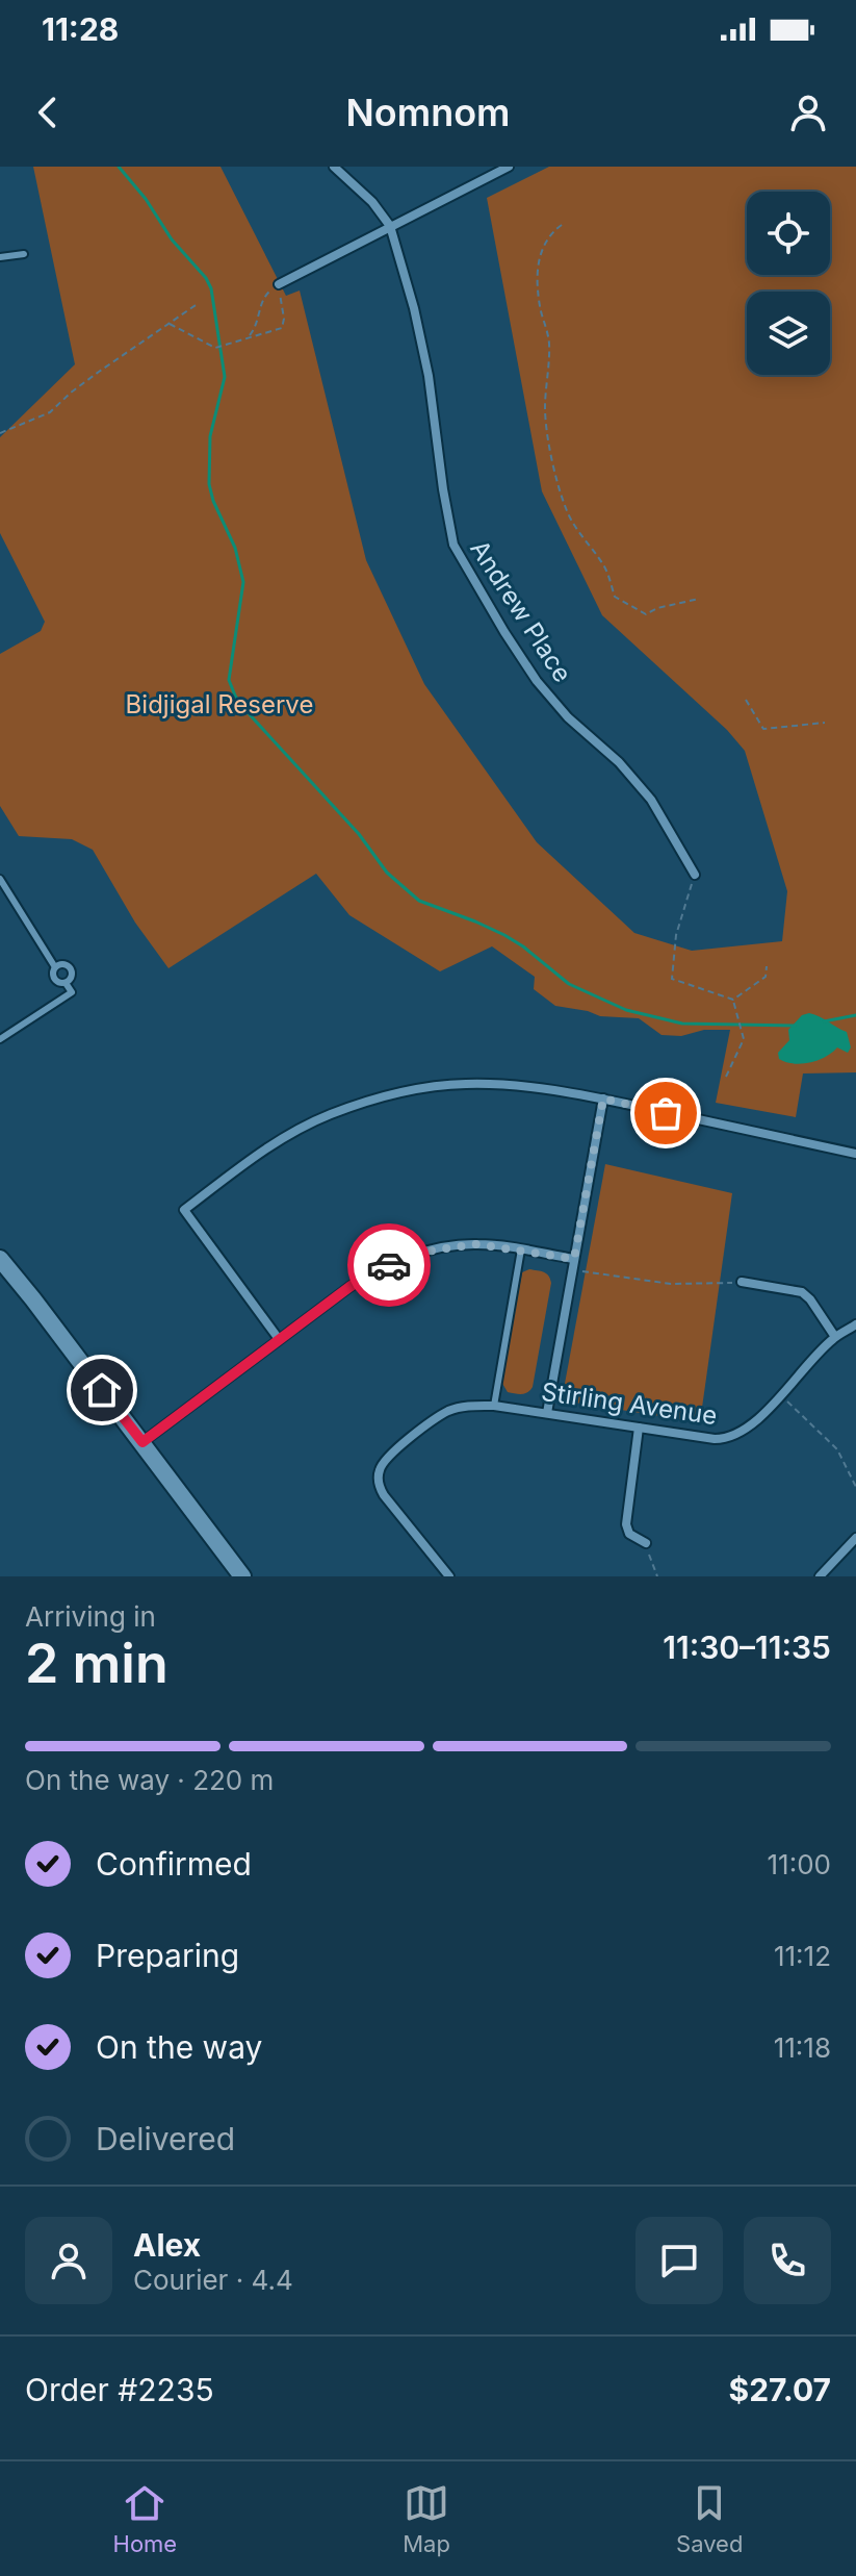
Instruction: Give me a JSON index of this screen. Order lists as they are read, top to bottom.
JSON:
{
  "streets": {
    "street": ["Andrew Place", "Stirling Avenue"]
  },
  "parks": ["Bidjigal Reserve"],
  "page": {
    "status": "11:28",
    "header": "Nomnom",
    "heading": ["2 min", "Arriving in", "11:30–11:35"],
    "panel": [
      "Alex",
      "Courier · 4.4",
      "Order #2235",
      "$27.07"
    ],
    "bar": "On the way · 220 m",
    "list": [
      ["Confirmed", "11:00"],
      ["Preparing", "11:12"],
      ["On the way", "11:18"],
      "Delivered"
    ],
    "tabs": ["Home", "Map", "Saved"]
  }
}
